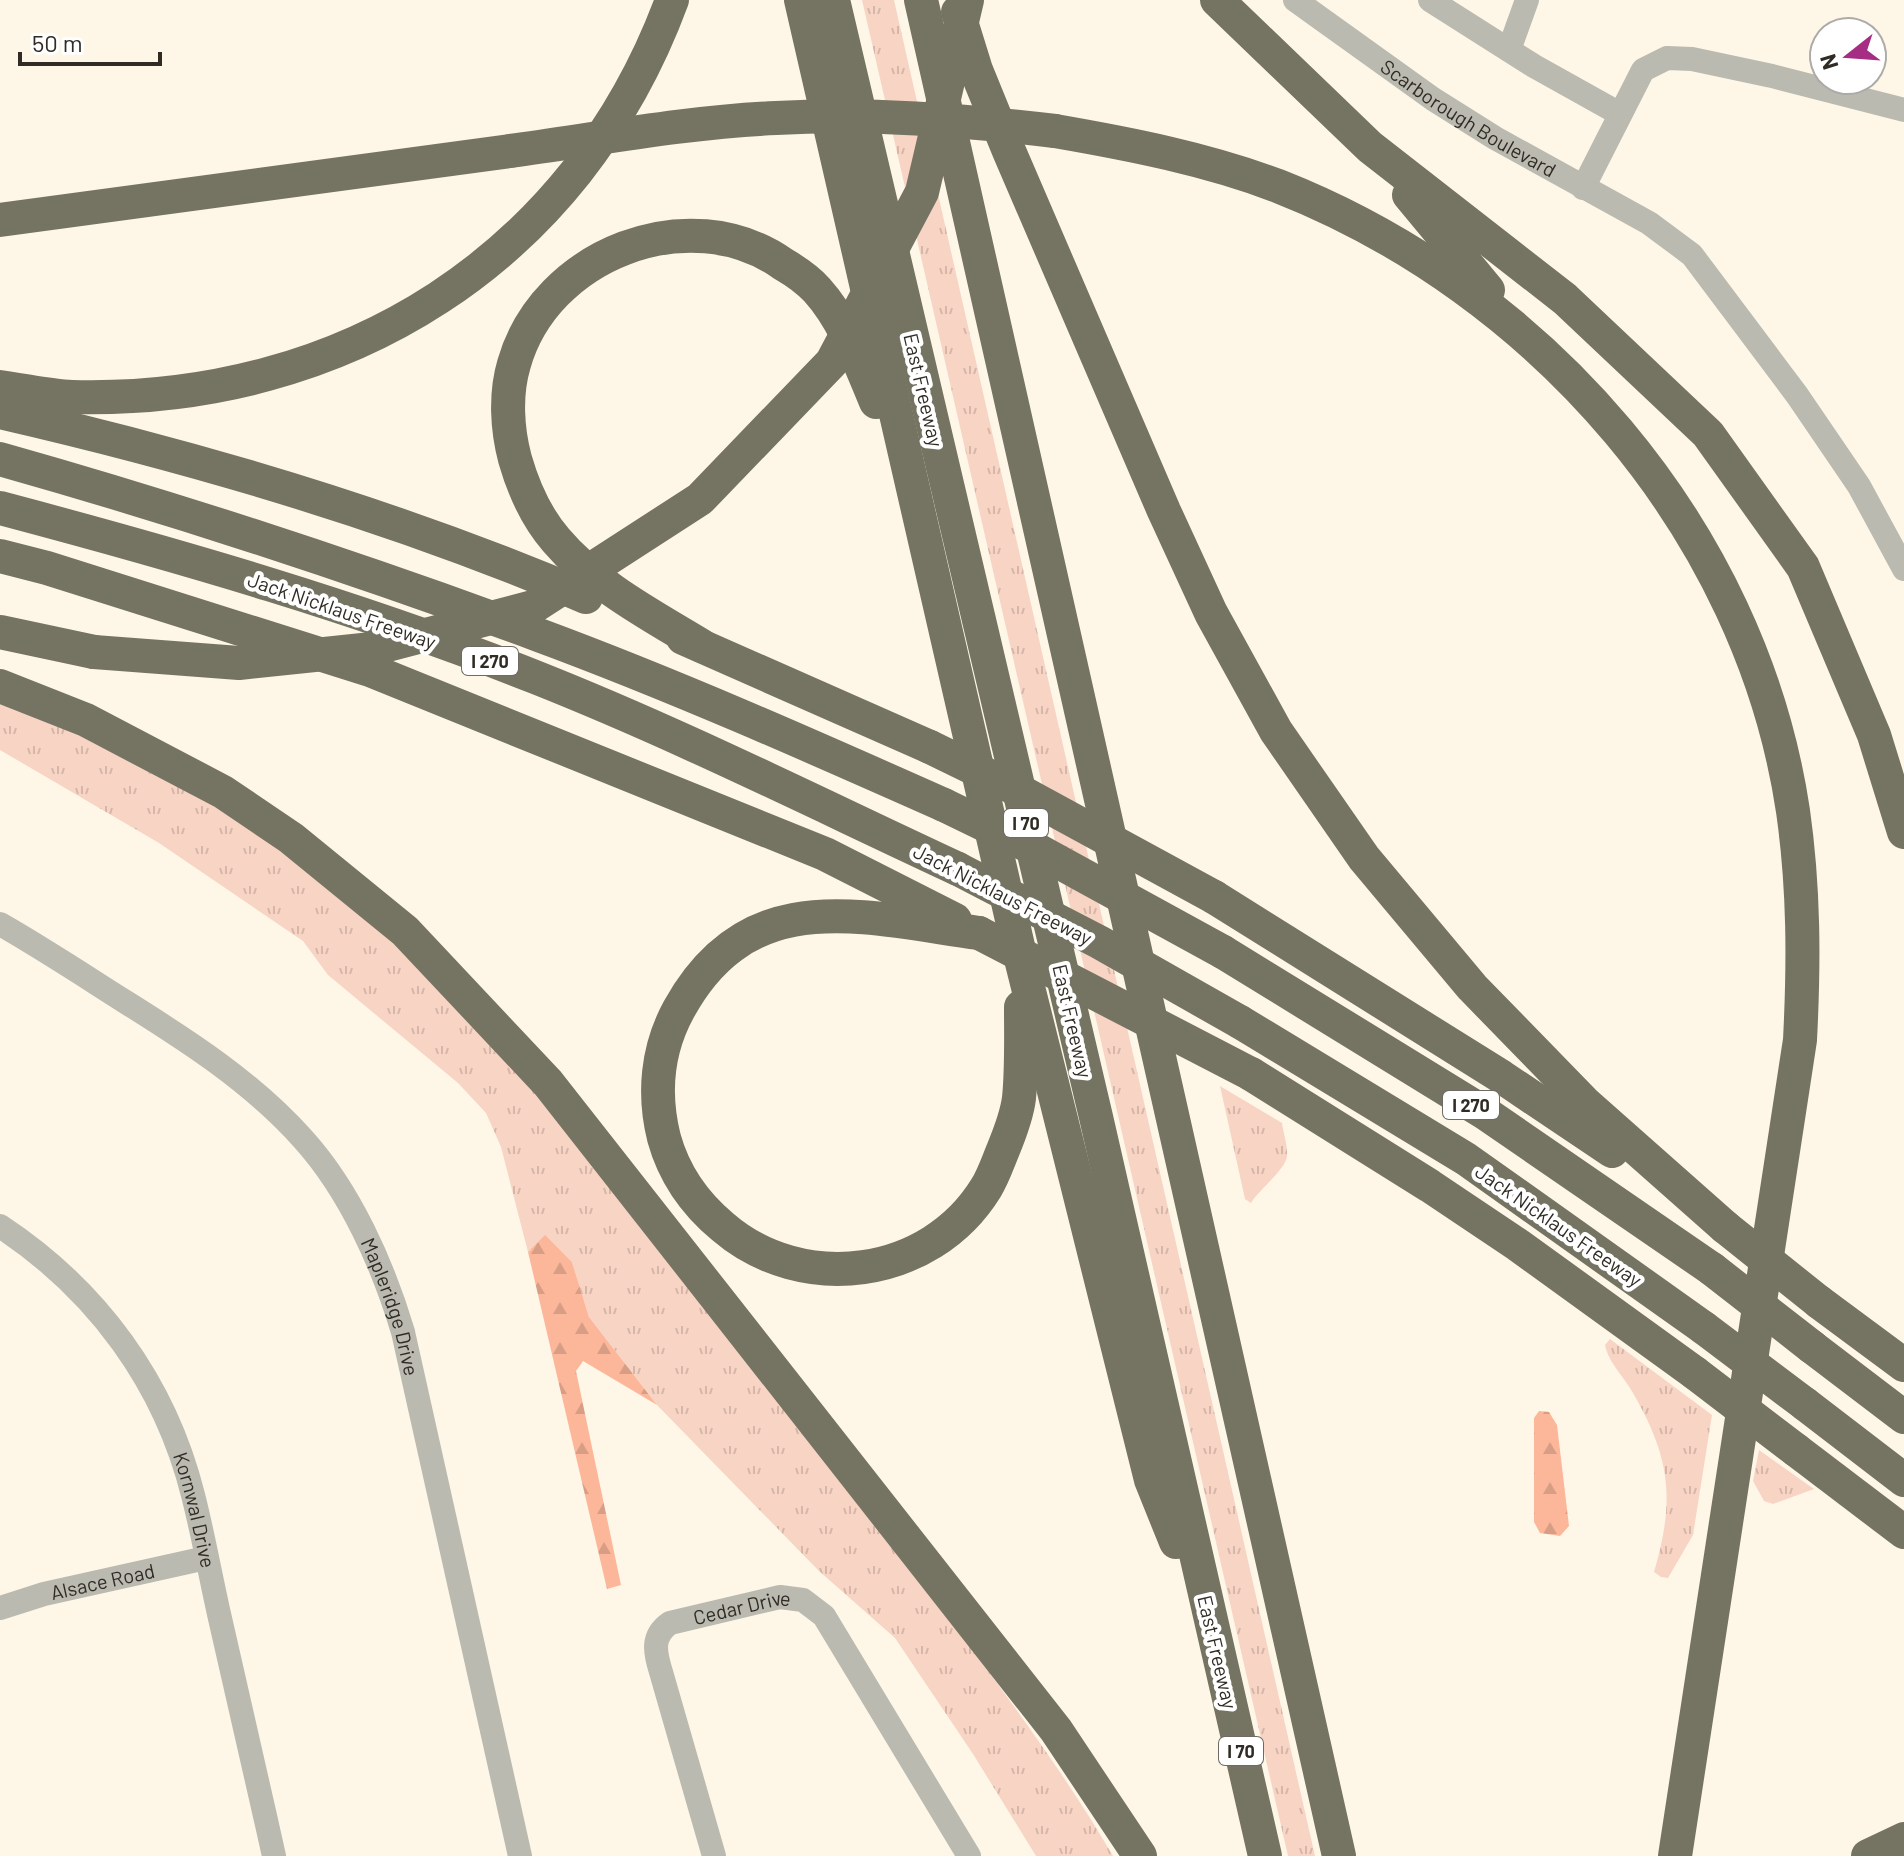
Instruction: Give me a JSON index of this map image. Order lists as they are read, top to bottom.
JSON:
{
  "streets": {
    "highway": [
      "East Freeway",
      "Jack Nicklaus Freeway",
      "I 270",
      "I 70"
    ],
    "street": [
      "Scarborough Boulevard",
      "Mapleridge Drive",
      "Kornwal Drive",
      "Alsace Road",
      "Cedar Drive"
    ]
  },
  "crossings": [
    ["Kornwal Drive", "Alsace Road"]
  ],
  "scale_bar": "50 m",
  "north": "left"
}
